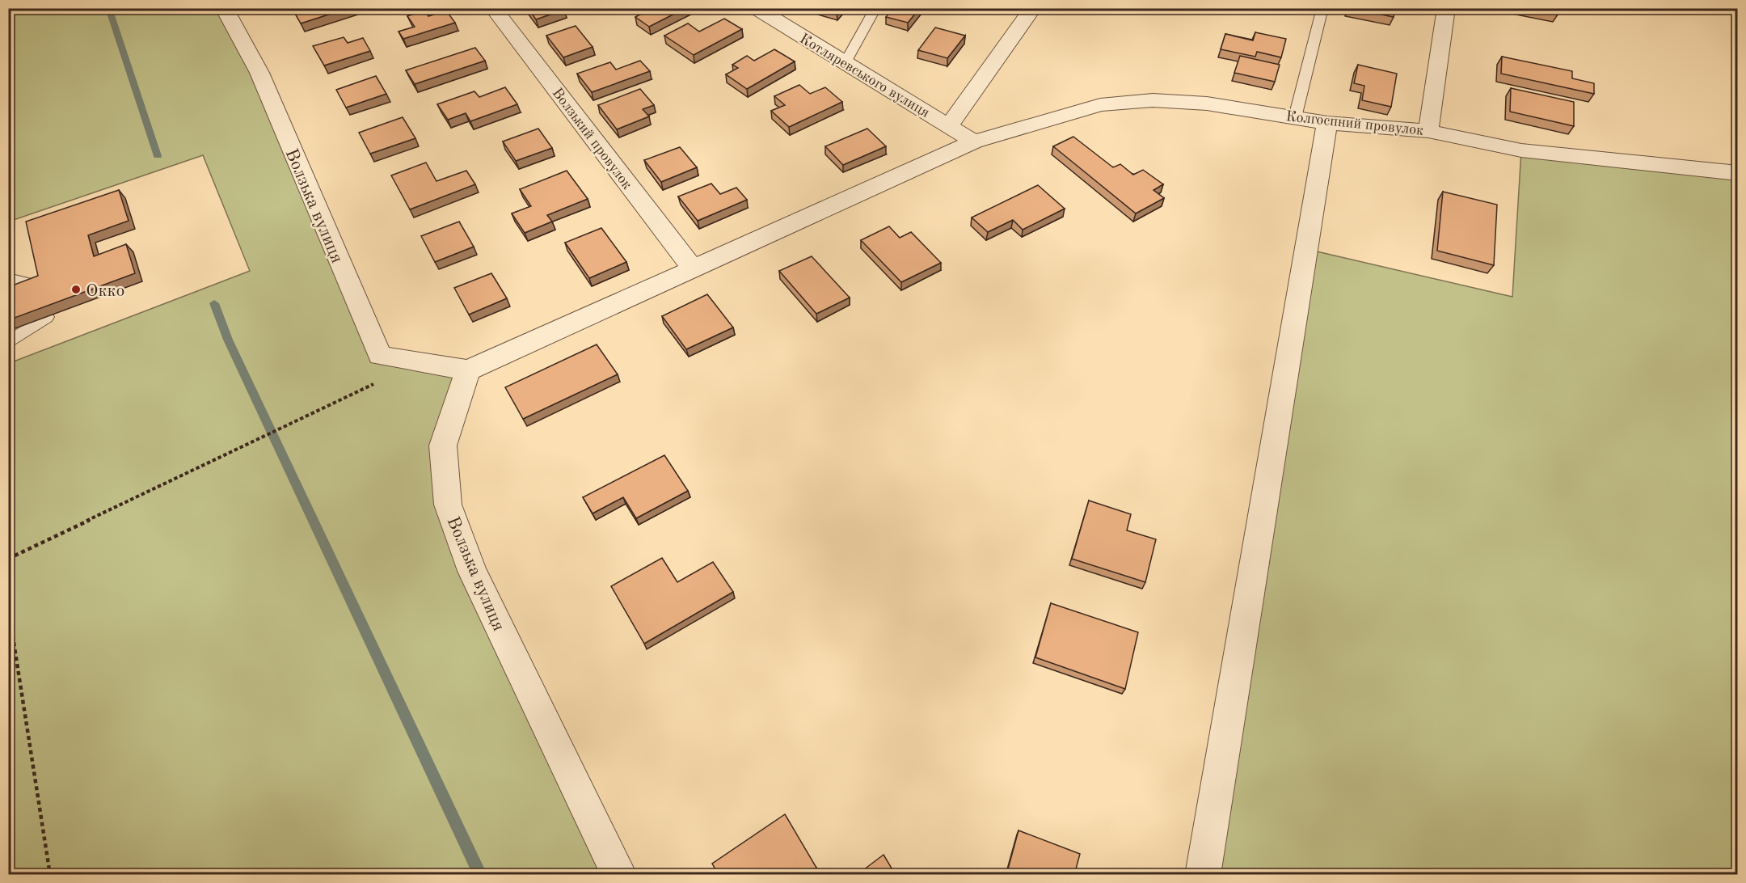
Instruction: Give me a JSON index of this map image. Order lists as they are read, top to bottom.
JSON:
{
  "streets": {
    "street": [
      "Котляревського вулиця",
      "Колгоспний провулок",
      "Волзький провулок",
      "Волзька вулиця"
    ]
  },
  "crossings": [
    ["Котляревського вулиця", "Колгоспний провулок"],
    ["Колгоспний провулок", "Волзький провулок"],
    ["Колгоспний провулок", "Волзька вулиця"]
  ],
  "places": ["Окко"]
}
